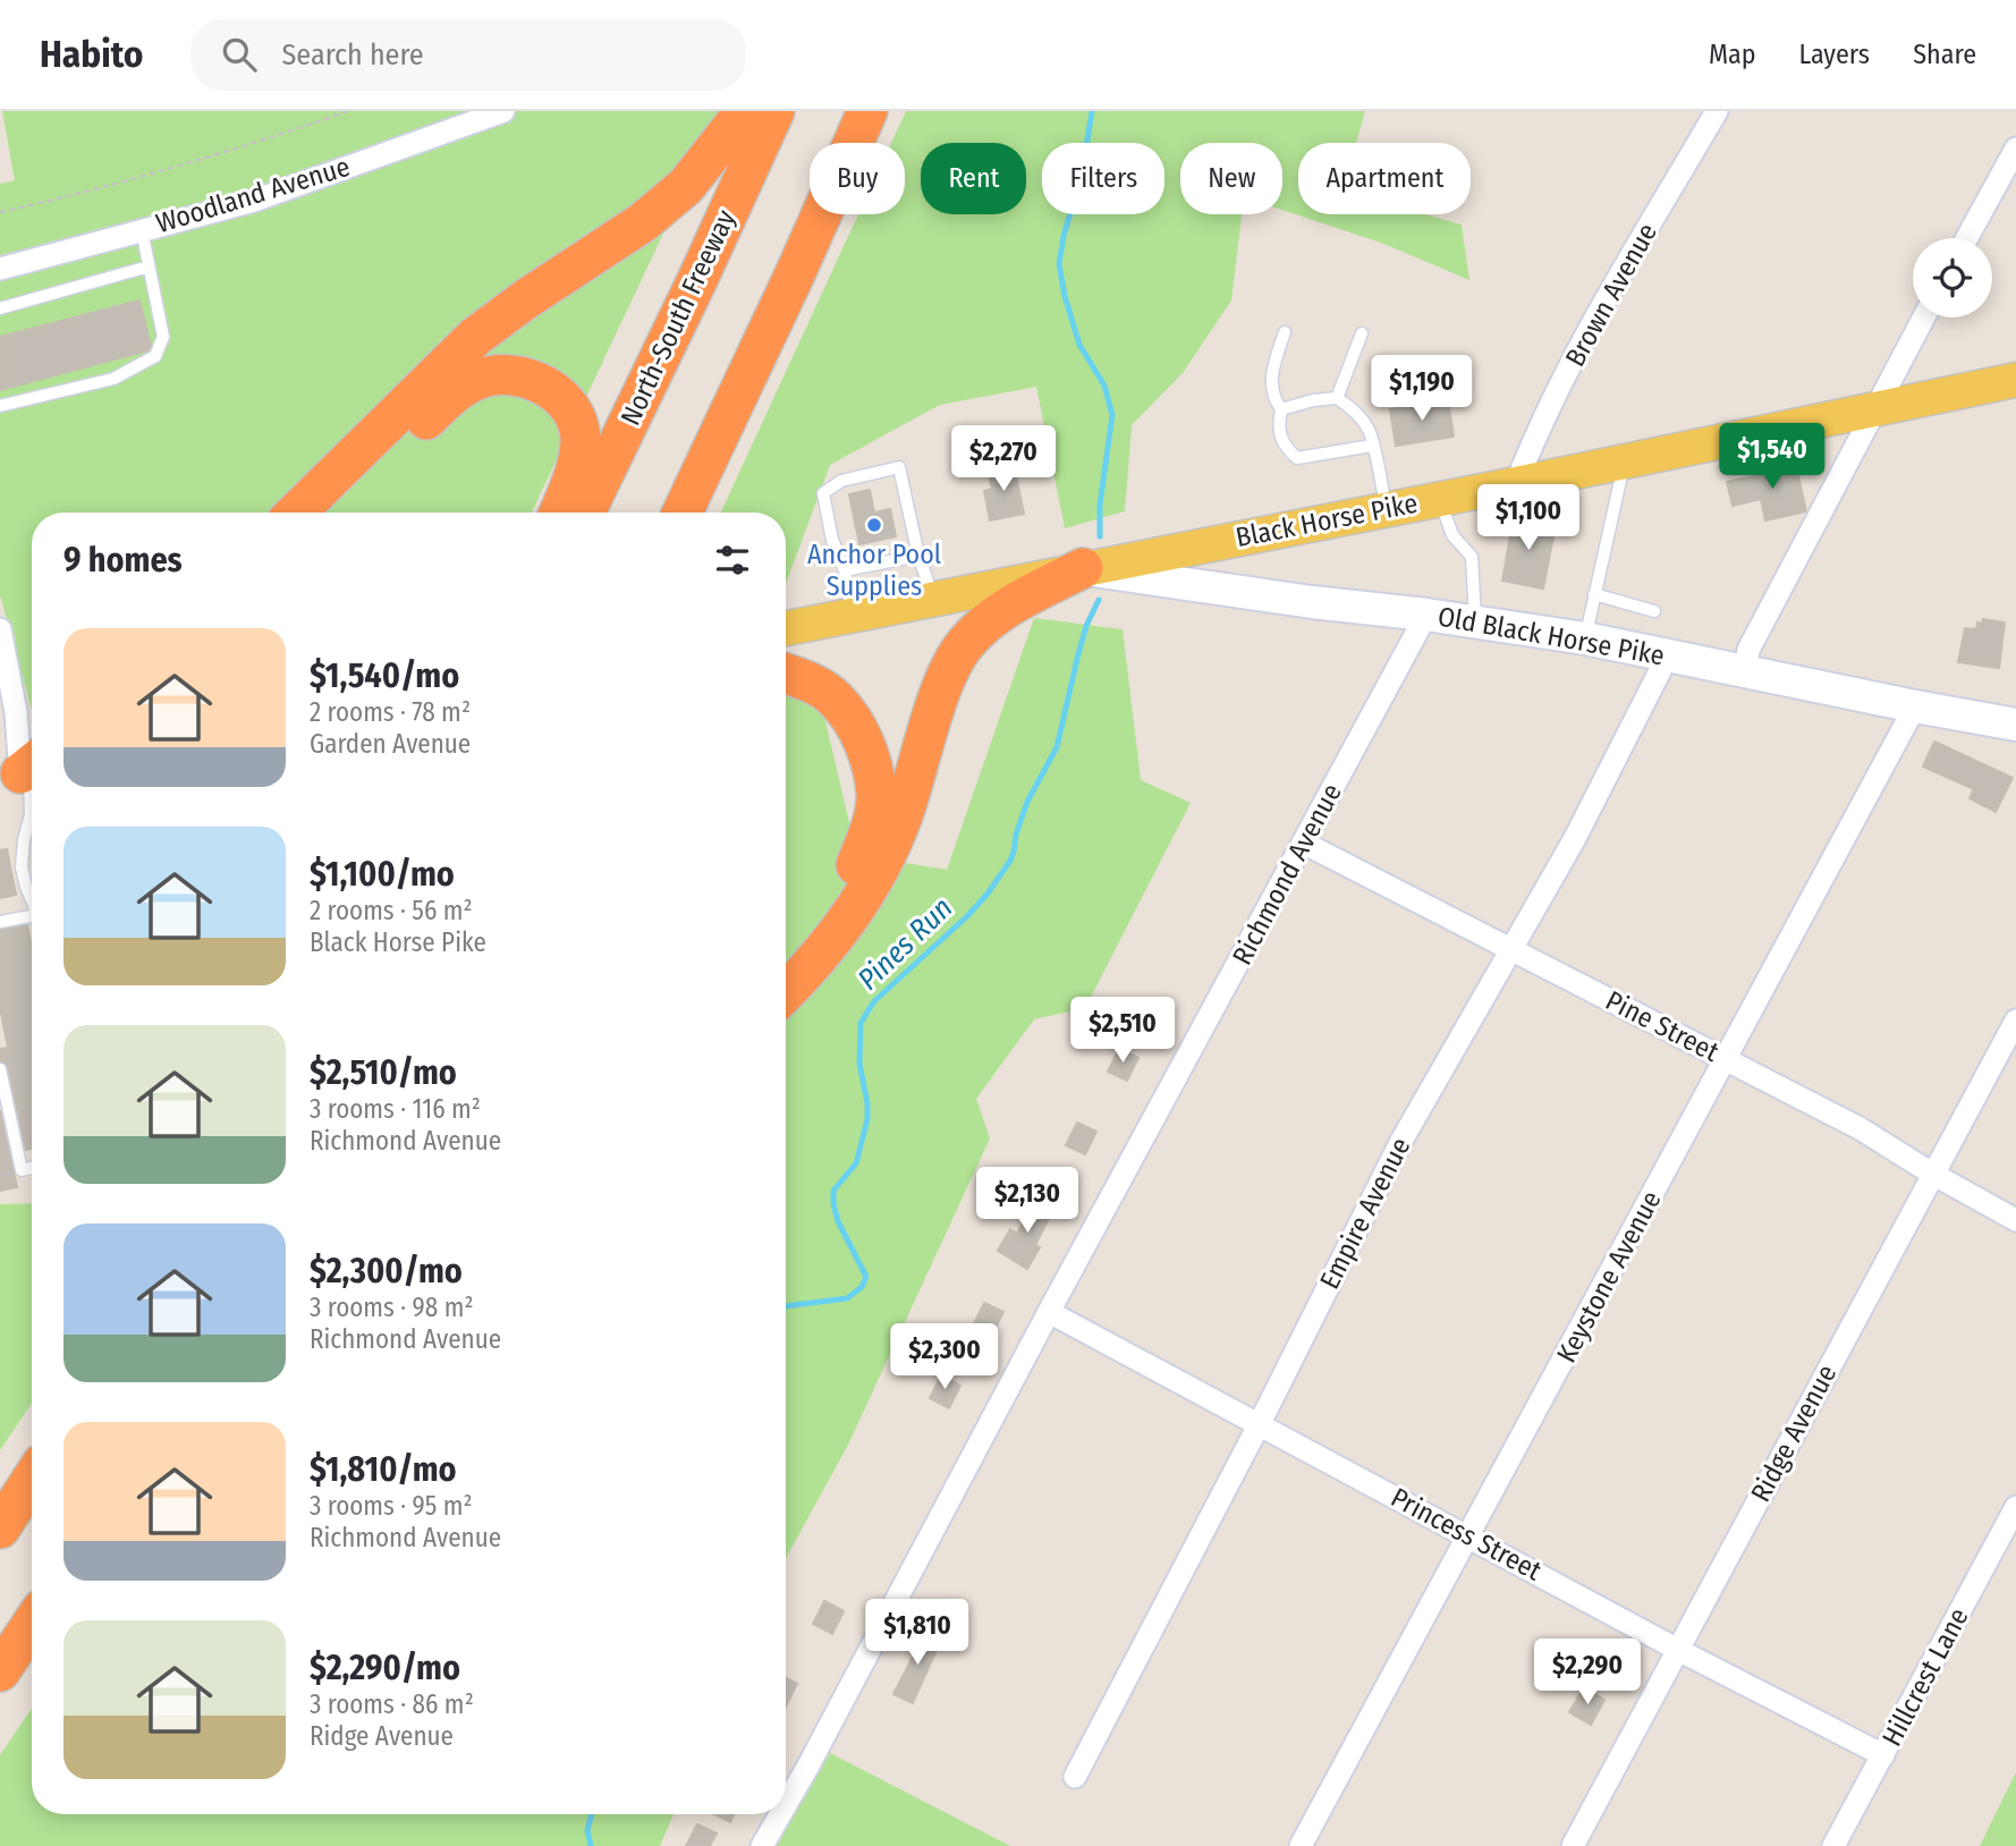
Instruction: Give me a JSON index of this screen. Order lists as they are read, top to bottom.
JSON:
{
  "streets": {
    "highway": ["North-South Freeway"],
    "main road": ["Black Horse Pike"],
    "street": [
      "Woodland Avenue",
      "Brown Avenue",
      "Old Black Horse Pike",
      "Richmond Avenue",
      "Pine Street",
      "Empire Avenue",
      "Keystone Avenue",
      "Ridge Avenue",
      "Princess Street",
      "Hillcrest Lane"
    ]
  },
  "crossings": [
    ["Brown Avenue", "Black Horse Pike"],
    ["Black Horse Pike", "Old Black Horse Pike"],
    ["Old Black Horse Pike", "Richmond Avenue"],
    ["Old Black Horse Pike", "Empire Avenue"],
    ["Old Black Horse Pike", "Keystone Avenue"],
    ["Richmond Avenue", "Pine Street"],
    ["Richmond Avenue", "Princess Street"],
    ["Pine Street", "Empire Avenue"],
    ["Pine Street", "Keystone Avenue"],
    ["Pine Street", "Ridge Avenue"],
    ["Empire Avenue", "Princess Street"],
    ["Keystone Avenue", "Princess Street"],
    ["Ridge Avenue", "Princess Street"],
    ["Princess Street", "Hillcrest Lane"]
  ],
  "water": ["Pines Run"],
  "places": ["Anchor Pool Supplies"],
  "page": {
    "header": "Habito",
    "search": "Search here",
    "nav": ["Map", "Layers", "Share"],
    "chip": [
      "Buy",
      "Rent",
      "Filters",
      "New",
      "Apartment"
    ],
    "price": [
      "$1,190",
      "$1,540",
      "$2,270",
      "$1,100",
      "$2,510",
      "$2,130",
      "$2,300",
      "$1,810",
      "$2,290"
    ],
    "heading": "9 homes",
    "list": [
      {
        "name": "$1,540/mo",
        "note": "2 rooms · 78 m² · Garden Avenue"
      },
      {
        "name": "$1,100/mo",
        "note": "2 rooms · 56 m² · Black Horse Pike"
      },
      {
        "name": "$2,510/mo",
        "note": "3 rooms · 116 m² · Richmond Avenue"
      },
      {
        "name": "$2,300/mo",
        "note": "3 rooms · 98 m² · Richmond Avenue"
      },
      {
        "name": "$1,810/mo",
        "note": "3 rooms · 95 m² · Richmond Avenue"
      },
      {
        "name": "$2,290/mo",
        "note": "3 rooms · 86 m² · Ridge Avenue"
      }
    ]
  }
}
